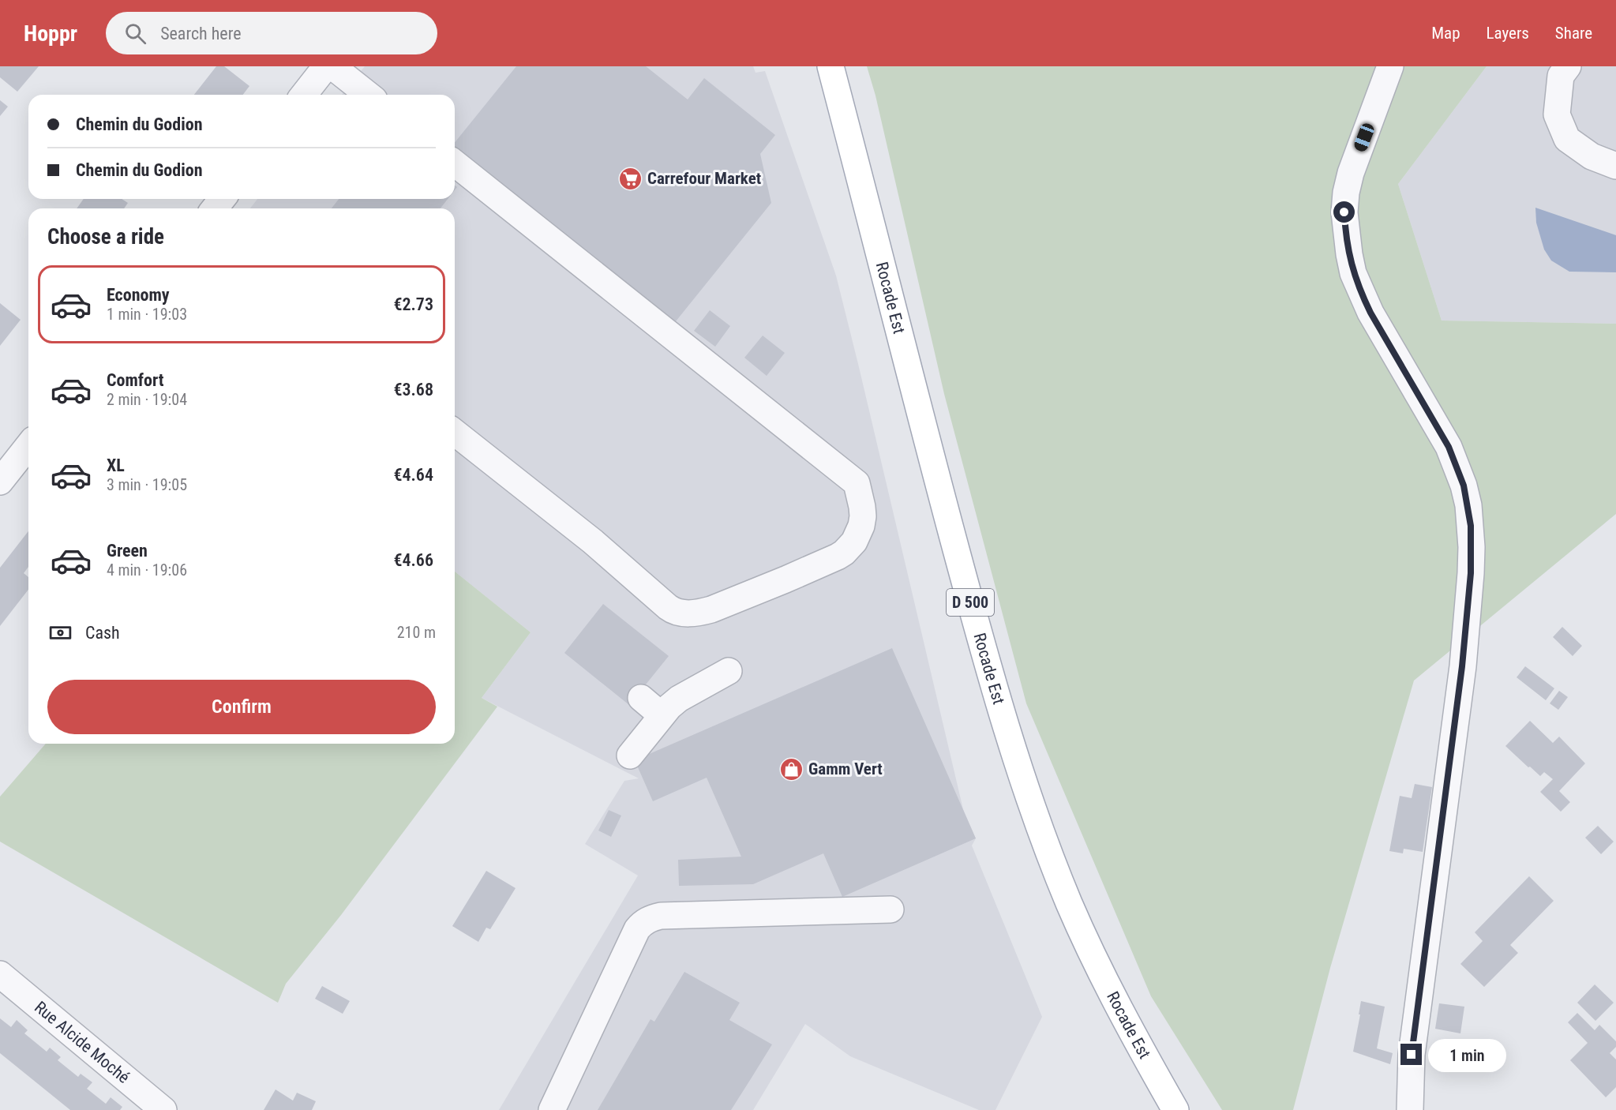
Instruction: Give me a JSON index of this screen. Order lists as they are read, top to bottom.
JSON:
{
  "streets": {
    "main road": ["Rocade Est", "D 500"],
    "street": ["Rue Alcide Moché"]
  },
  "places": {
    "supermarket": ["Carrefour Market"],
    "shop": ["Gamm Vert"]
  },
  "page": {
    "header": "Hoppr",
    "search": "Search here",
    "nav": ["Map", "Layers", "Share"],
    "banner": ["Chemin du Godion", "Chemin du Godion"],
    "heading": "Choose a ride",
    "list": [
      {
        "name": "Economy",
        "note": "1 min · 19:03",
        "value": "€2.73"
      },
      {
        "name": "Comfort",
        "note": "2 min · 19:04",
        "value": "€3.68"
      },
      {
        "name": "XL",
        "note": "3 min · 19:05",
        "value": "€4.64"
      },
      {
        "name": "Green",
        "note": "4 min · 19:06",
        "value": "€4.66"
      }
    ],
    "pay": ["Cash", "210 m"],
    "buttons": "Confirm",
    "bubble": "1 min"
  }
}
